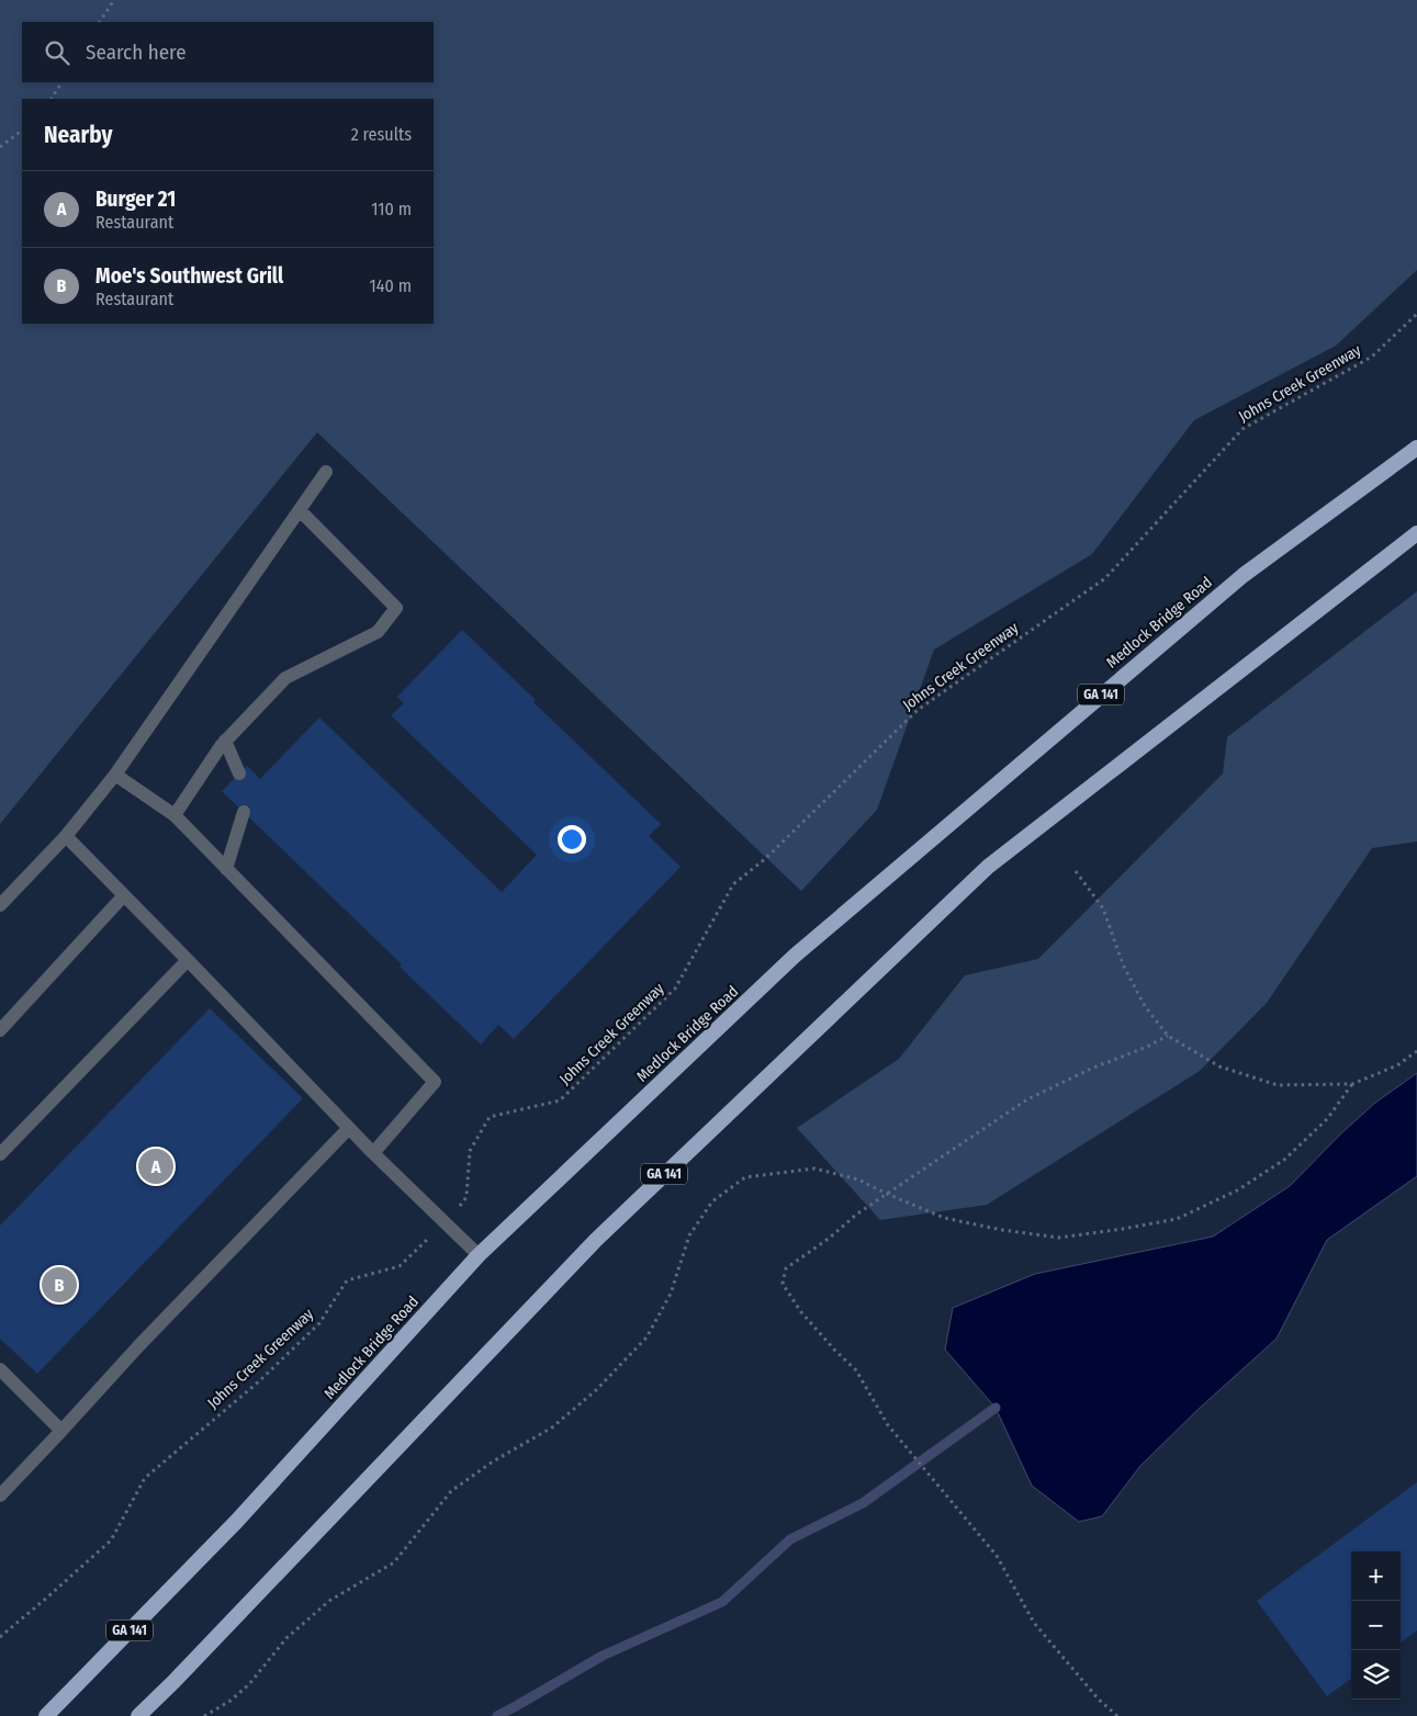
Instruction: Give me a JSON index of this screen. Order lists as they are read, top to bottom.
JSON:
{
  "streets": {
    "highway": ["Medlock Bridge Road", "GA 141"],
    "path": ["Johns Creek Greenway"]
  },
  "page": {
    "search": "Search here",
    "heading": ["Nearby", "2 results"],
    "list": [
      {
        "mark": "A",
        "name": "Burger 21",
        "note": "Restaurant",
        "value": "110 m"
      },
      {
        "mark": "B",
        "name": "Moe's Southwest Grill",
        "note": "Restaurant",
        "value": "140 m"
      }
    ],
    "pins": ["A", "B"],
    "map_buttons": ["+", "−"]
  }
}
